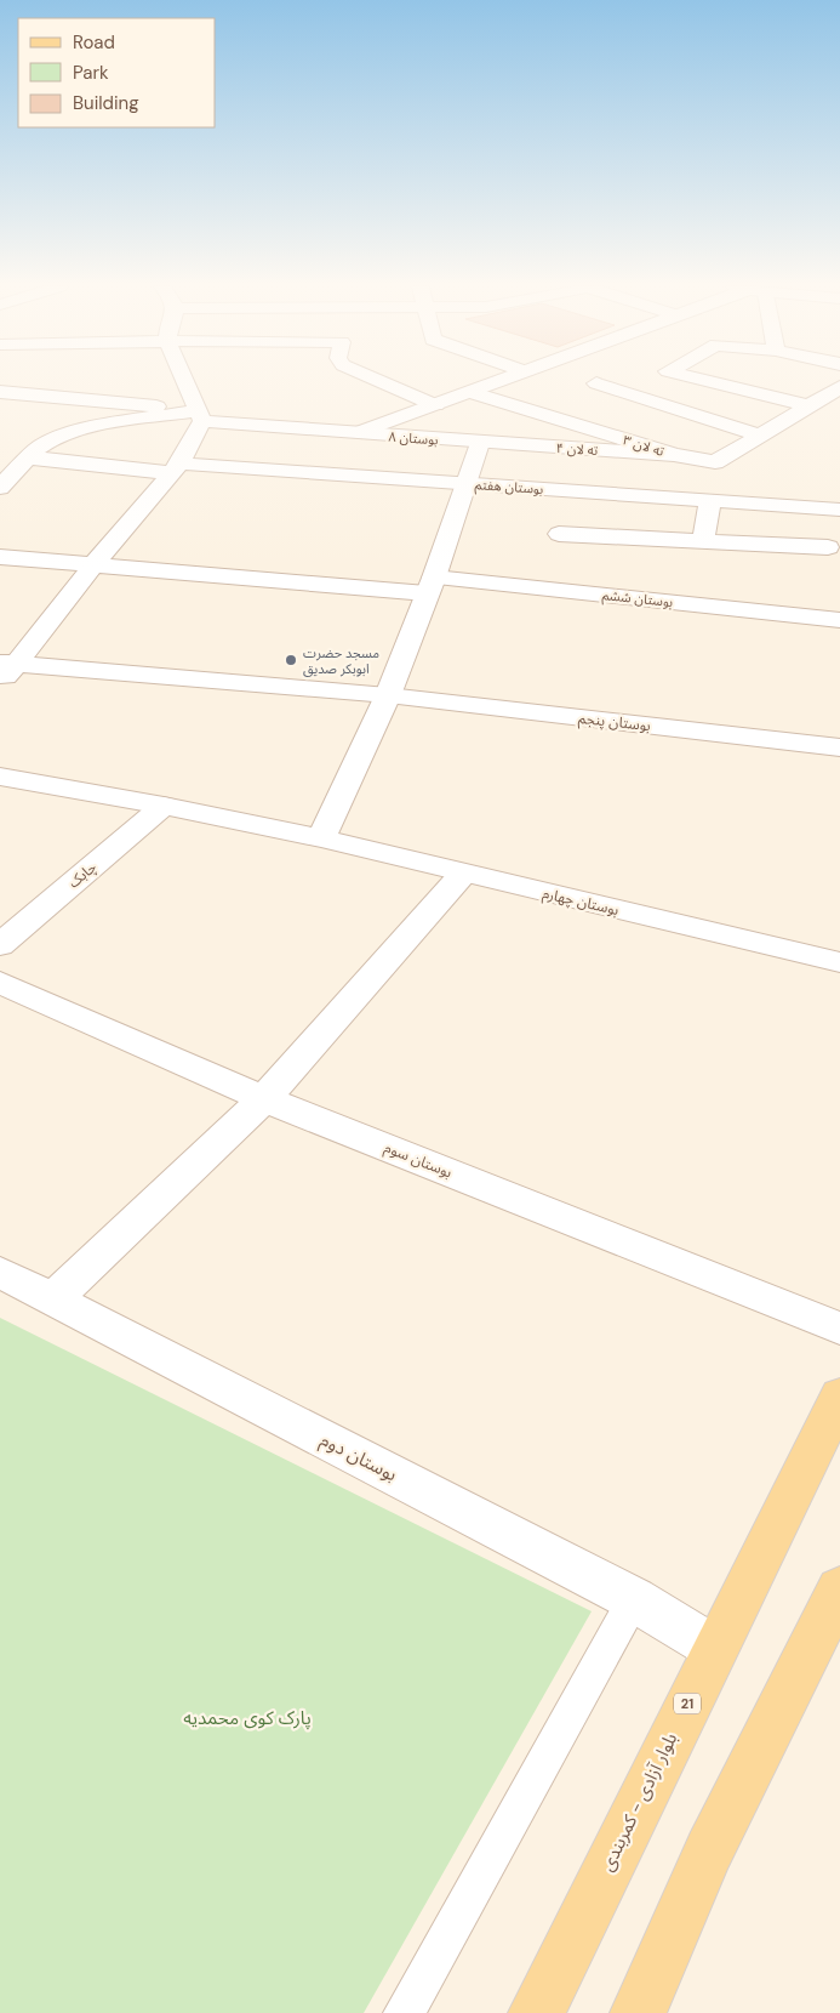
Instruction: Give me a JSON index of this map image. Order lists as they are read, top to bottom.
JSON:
{
  "streets": {
    "main road": ["21", "بلوار آزادی - کمربندی"],
    "street": [
      "بوستان ۸",
      "ته لان ۳",
      "ته لان ۴",
      "بوستان هفتم",
      "بوستان ششم",
      "بوستان پنجم",
      "چابک",
      "بوستان چهارم",
      "بوستان سوم",
      "بوستان دوم"
    ]
  },
  "crossings": [
    ["بوستان ۸", "ته لان ۴"],
    ["ته لان ۳", "ته لان ۴"],
    ["چابک", "بوستان چهارم"],
    ["بوستان دوم", "بلوار آزادی - کمربندی"]
  ],
  "parks": ["پارک کوی محمدیه"],
  "places": ["مسجد حضرت ابوبکر صدیق"],
  "legend": ["Road", "Park", "Building"]
}
